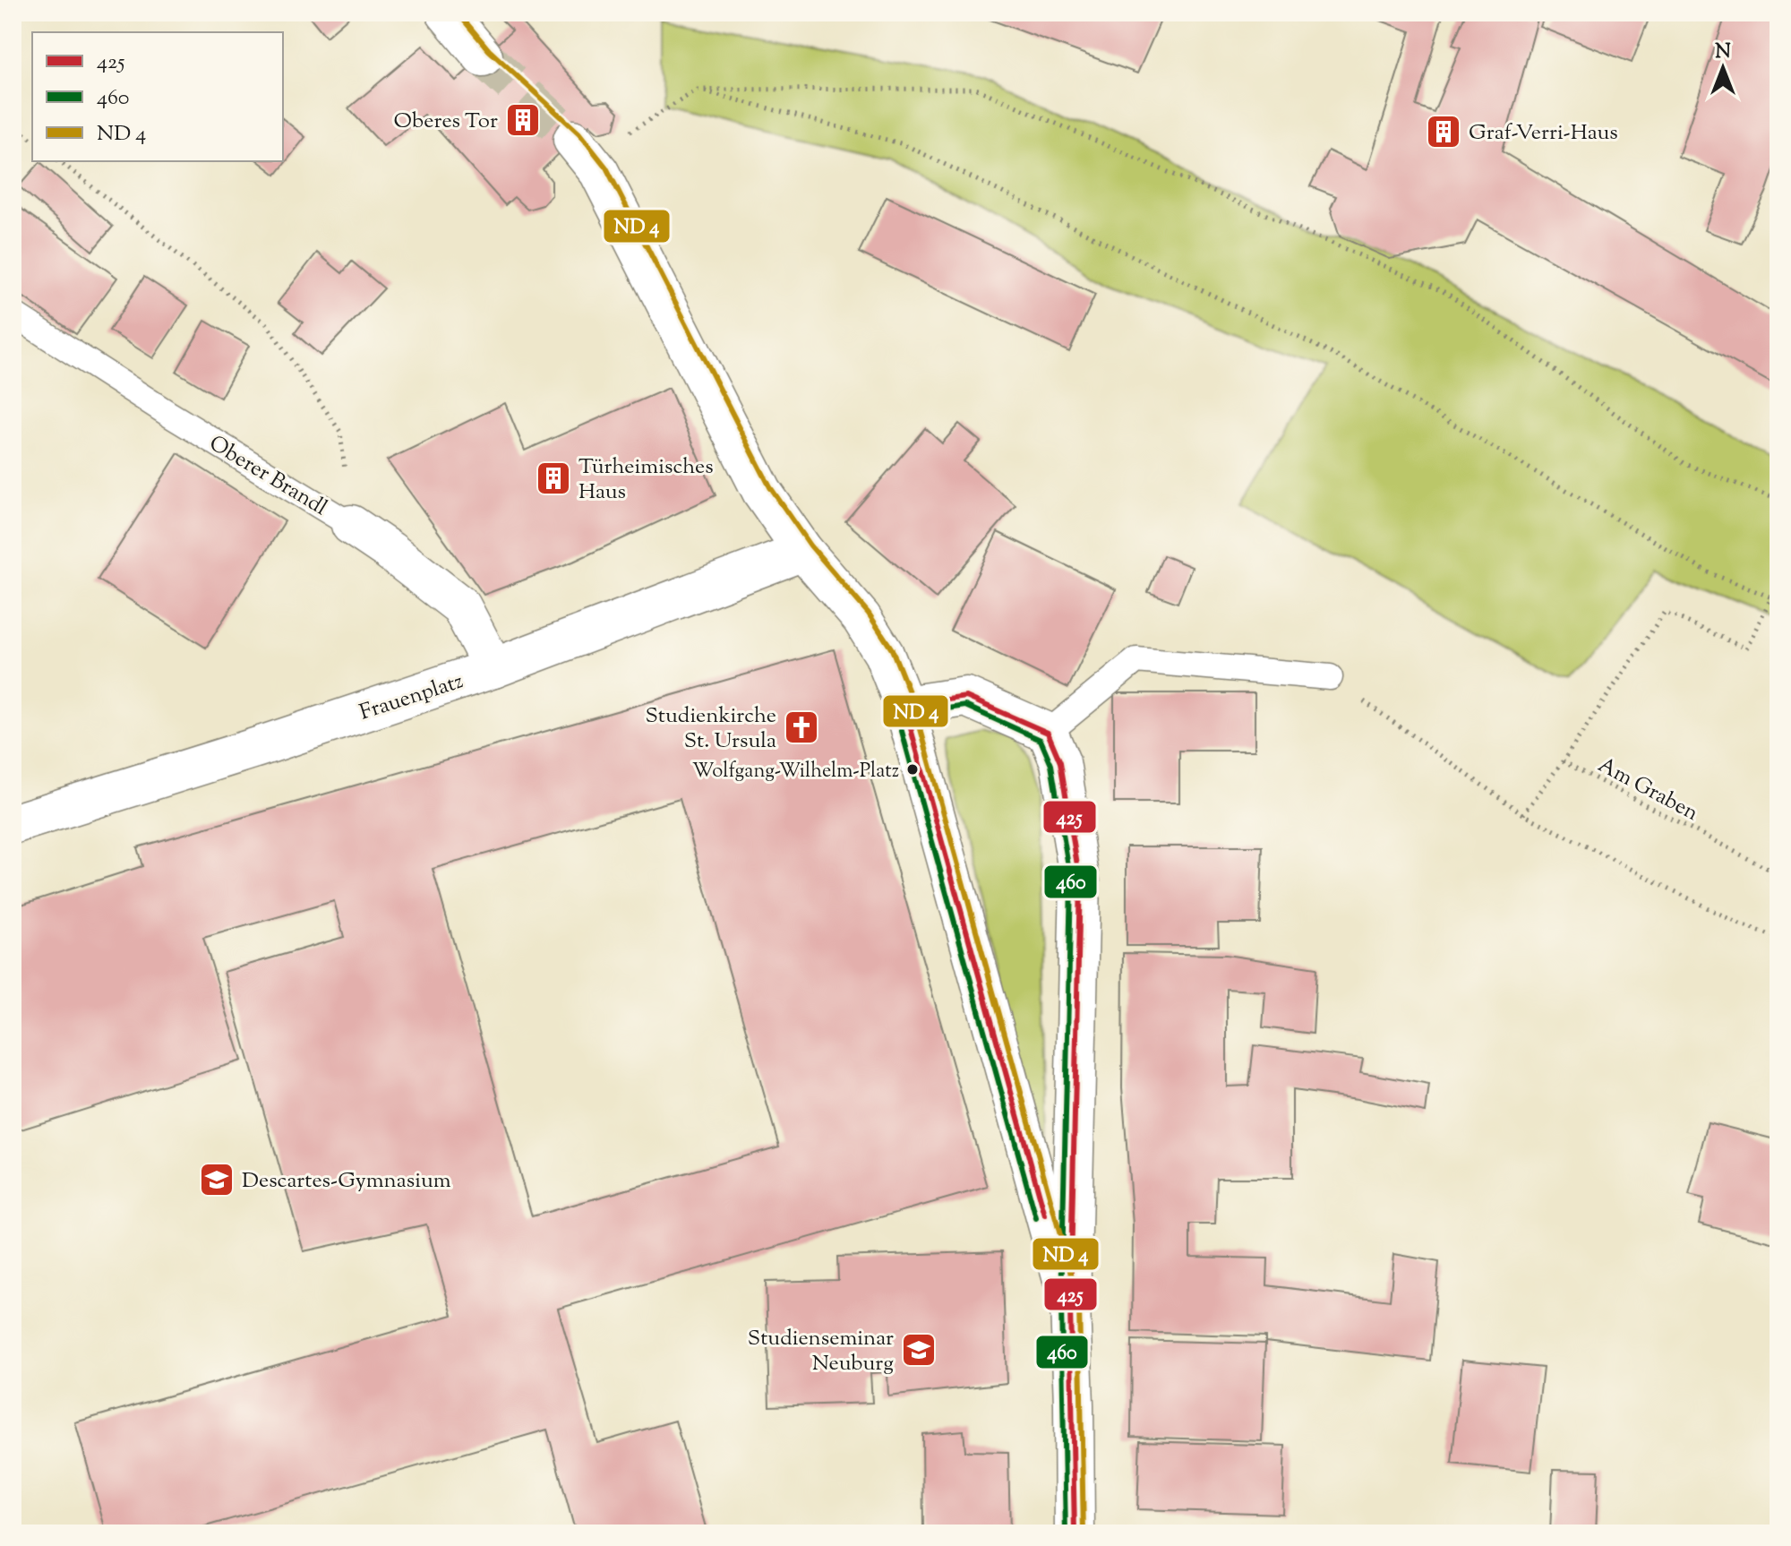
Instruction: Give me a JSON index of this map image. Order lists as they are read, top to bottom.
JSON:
{
  "streets": {
    "street": ["Oberer Brandl", "Frauenplatz"],
    "path": ["Am Graben"]
  },
  "crossings": [
    ["Oberer Brandl", "Frauenplatz"]
  ],
  "places": {
    "building": ["Oberes Tor", "Graf-Verri-Haus", "Türheimisches Haus"],
    "church": ["Studienkirche St. Ursula"],
    "other": ["Wolfgang-Wilhelm-Platz"],
    "school or university": ["Descartes-Gymnasium", "Studienseminar Neuburg"]
  },
  "lines": ["transit line 425", "transit line 460"],
  "legend": ["425", "460", "ND 4"],
  "north": "top"
}
